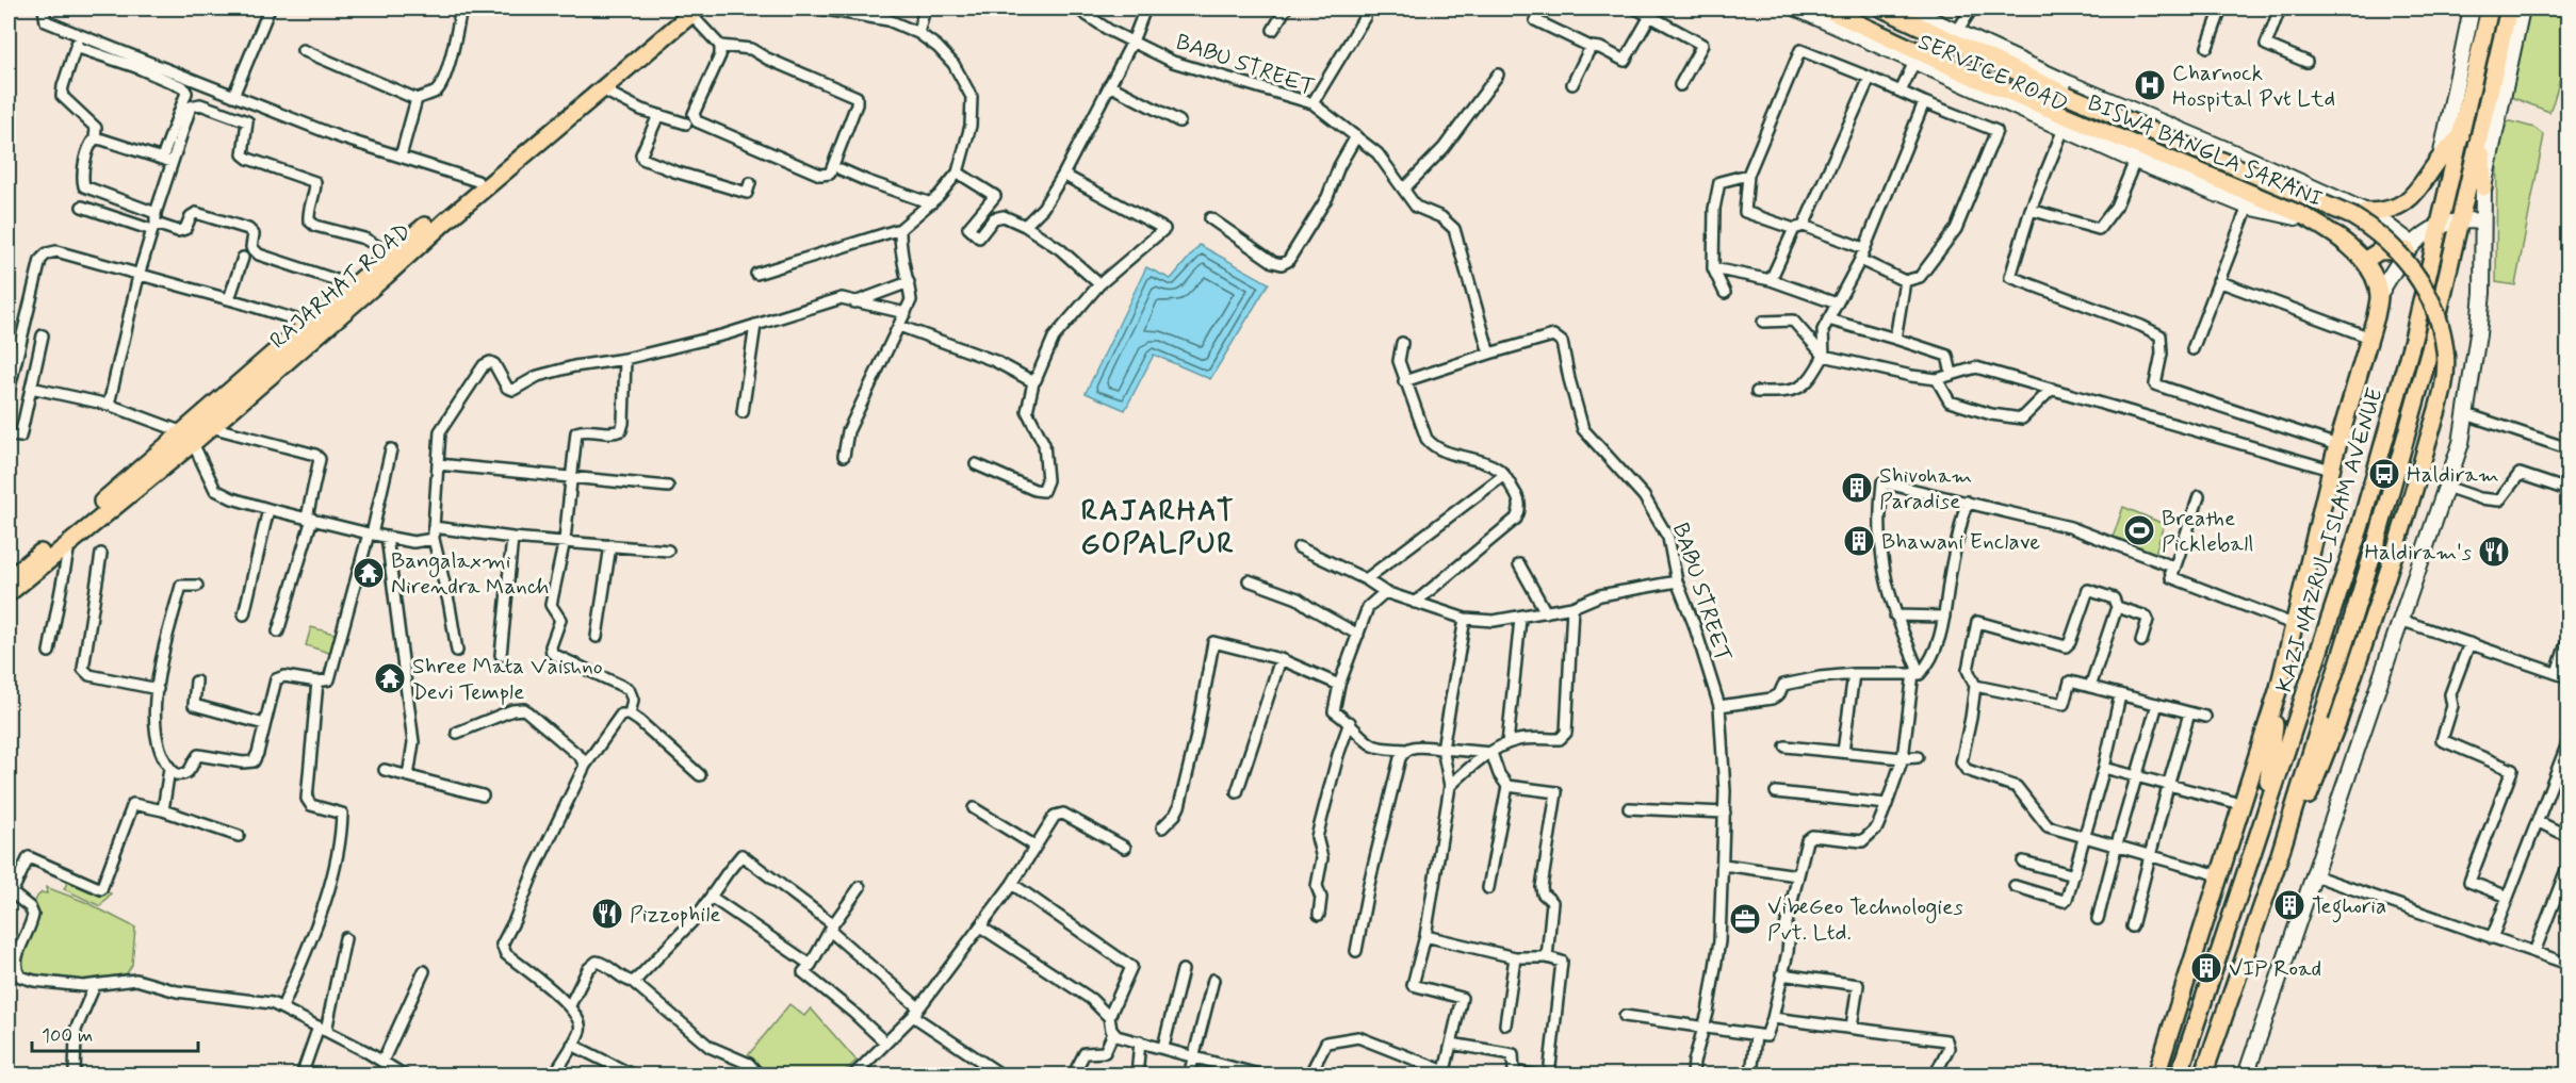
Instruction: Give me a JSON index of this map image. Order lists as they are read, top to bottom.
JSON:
{
  "streets": {
    "main road": ["BISWA BANGLA SARANI", "RAJARHAT ROAD", "KAZI NAZRUL ISLAM AVENUE"],
    "street": ["BABU STREET", "SERVICE ROAD"]
  },
  "crossings": [
    ["SERVICE ROAD", "BISWA BANGLA SARANI"]
  ],
  "districts": ["RAJARHAT GOPALPUR"],
  "places": {
    "hospital": ["Charnock Hospital Pvt Ltd"],
    "bus stop": ["Haldiram"],
    "building": [
      "Shivoham Paradise",
      "Bhawani Enclave",
      "Teghoria",
      "VIP Road"
    ],
    "sports": ["Breathe Pickleball"],
    "restaurant": ["Haldiram's", "Pizzophile"],
    "temple": ["Bangalaxmi Nirendra Manch", "Shree Mata Vaishno Devi Temple"],
    "office": ["VibeGeo Technologies Pvt. Ltd."]
  },
  "scale_bar": "100 m"
}
